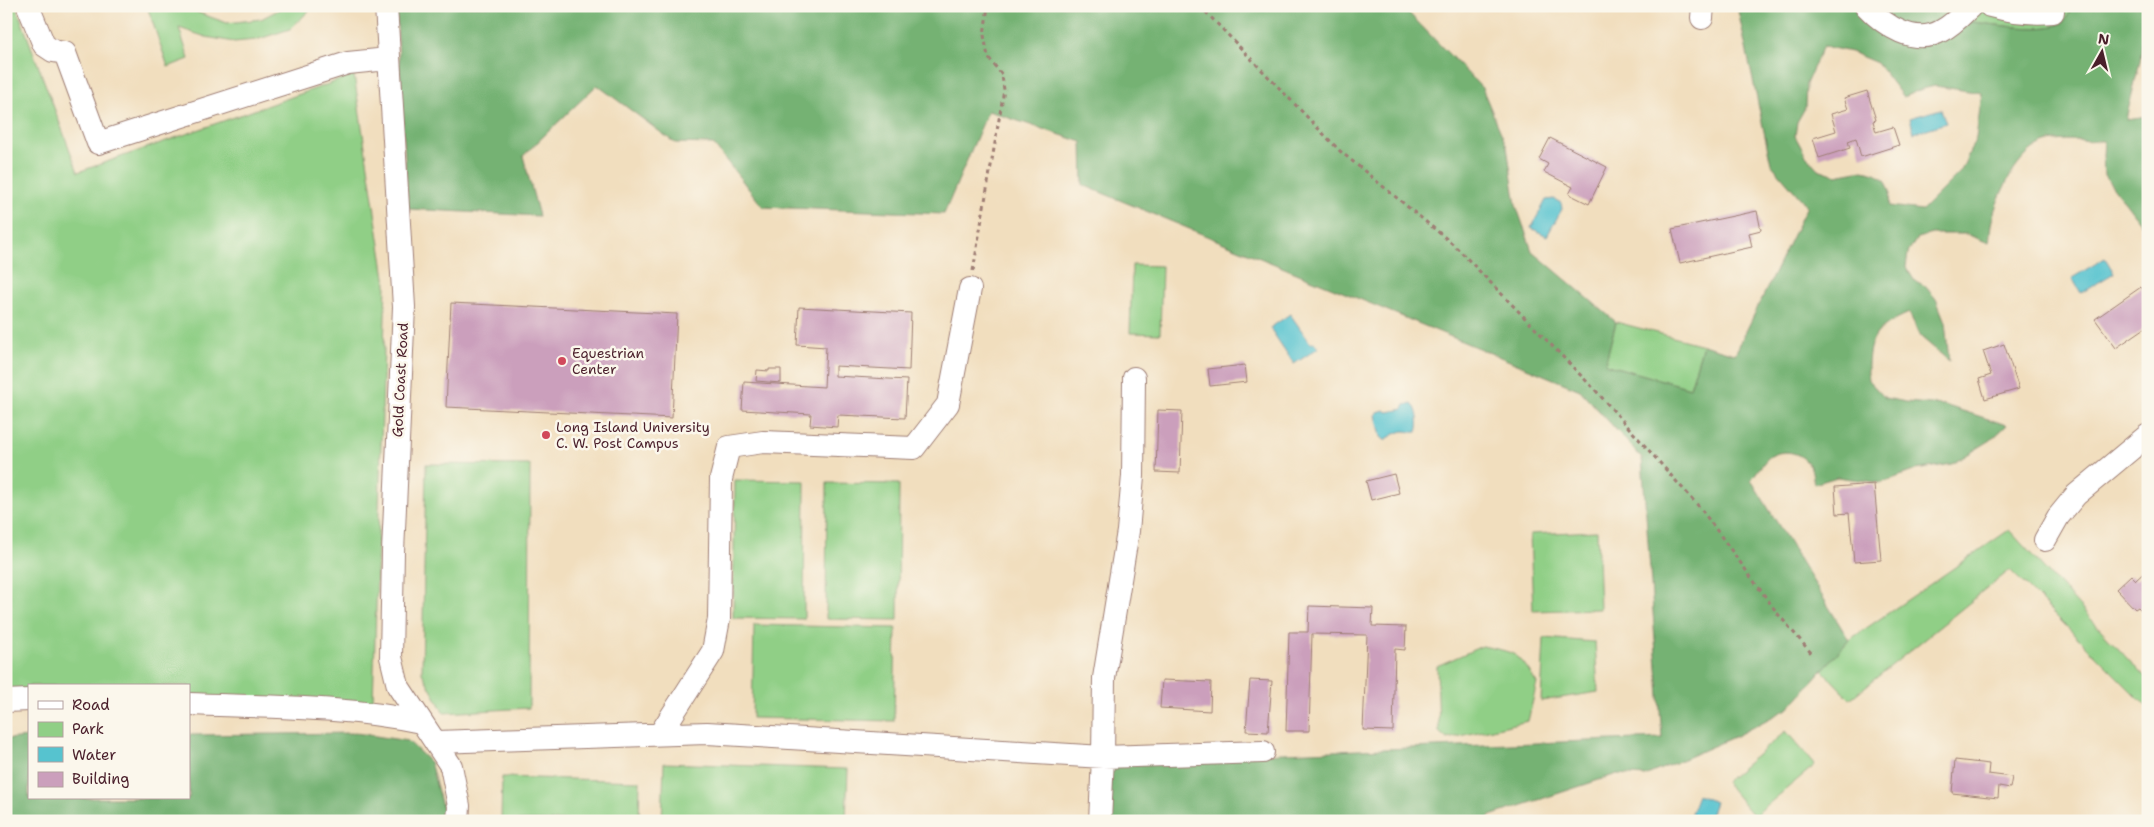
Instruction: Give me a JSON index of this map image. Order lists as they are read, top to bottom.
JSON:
{
  "streets": {
    "street": ["Gold Coast Road"]
  },
  "places": ["Equestrian Center", "Long Island University C. W. Post Campus"],
  "legend": [
    "Road",
    "Park",
    "Water",
    "Building"
  ],
  "north": "top"
}
